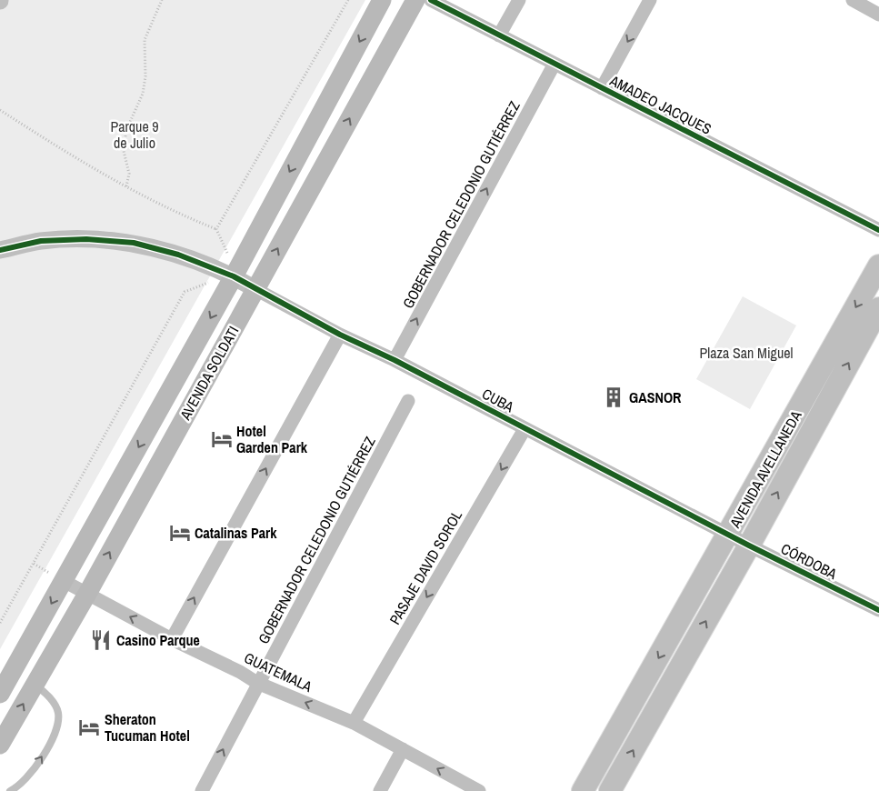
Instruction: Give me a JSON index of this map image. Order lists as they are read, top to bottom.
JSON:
{
  "streets": {
    "main road": ["AVENIDA SOLDATI", "AVENIDA AVELLANEDA"],
    "street": [
      "AMADEO JACQUES",
      "GOBERNADOR CELEDONIO GUTIÉRREZ",
      "CUBA",
      "CÓRDOBA",
      "PASAJE DAVID SOROL",
      "GUATEMALA"
    ]
  },
  "crossings": [
    ["AMADEO JACQUES", "GOBERNADOR CELEDONIO GUTIÉRREZ"],
    ["GOBERNADOR CELEDONIO GUTIÉRREZ", "CUBA"],
    ["GOBERNADOR CELEDONIO GUTIÉRREZ", "GUATEMALA"],
    ["AVENIDA SOLDATI", "CUBA"],
    ["AVENIDA SOLDATI", "GUATEMALA"],
    ["CUBA", "AVENIDA AVELLANEDA"],
    ["CUBA", "CÓRDOBA"],
    ["CUBA", "PASAJE DAVID SOROL"],
    ["AVENIDA AVELLANEDA", "CÓRDOBA"],
    ["PASAJE DAVID SOROL", "GUATEMALA"]
  ],
  "one_way": ["GOBERNADOR CELEDONIO GUTIÉRREZ", "PASAJE DAVID SOROL", "GUATEMALA"],
  "parks": ["Parque 9 de Julio", "Plaza San Miguel"],
  "places": {
    "building": ["GASNOR"],
    "hotel": ["Hotel Garden Park", "Catalinas Park", "Sheraton Tucuman Hotel"],
    "restaurant": ["Casino Parque"]
  }
}
